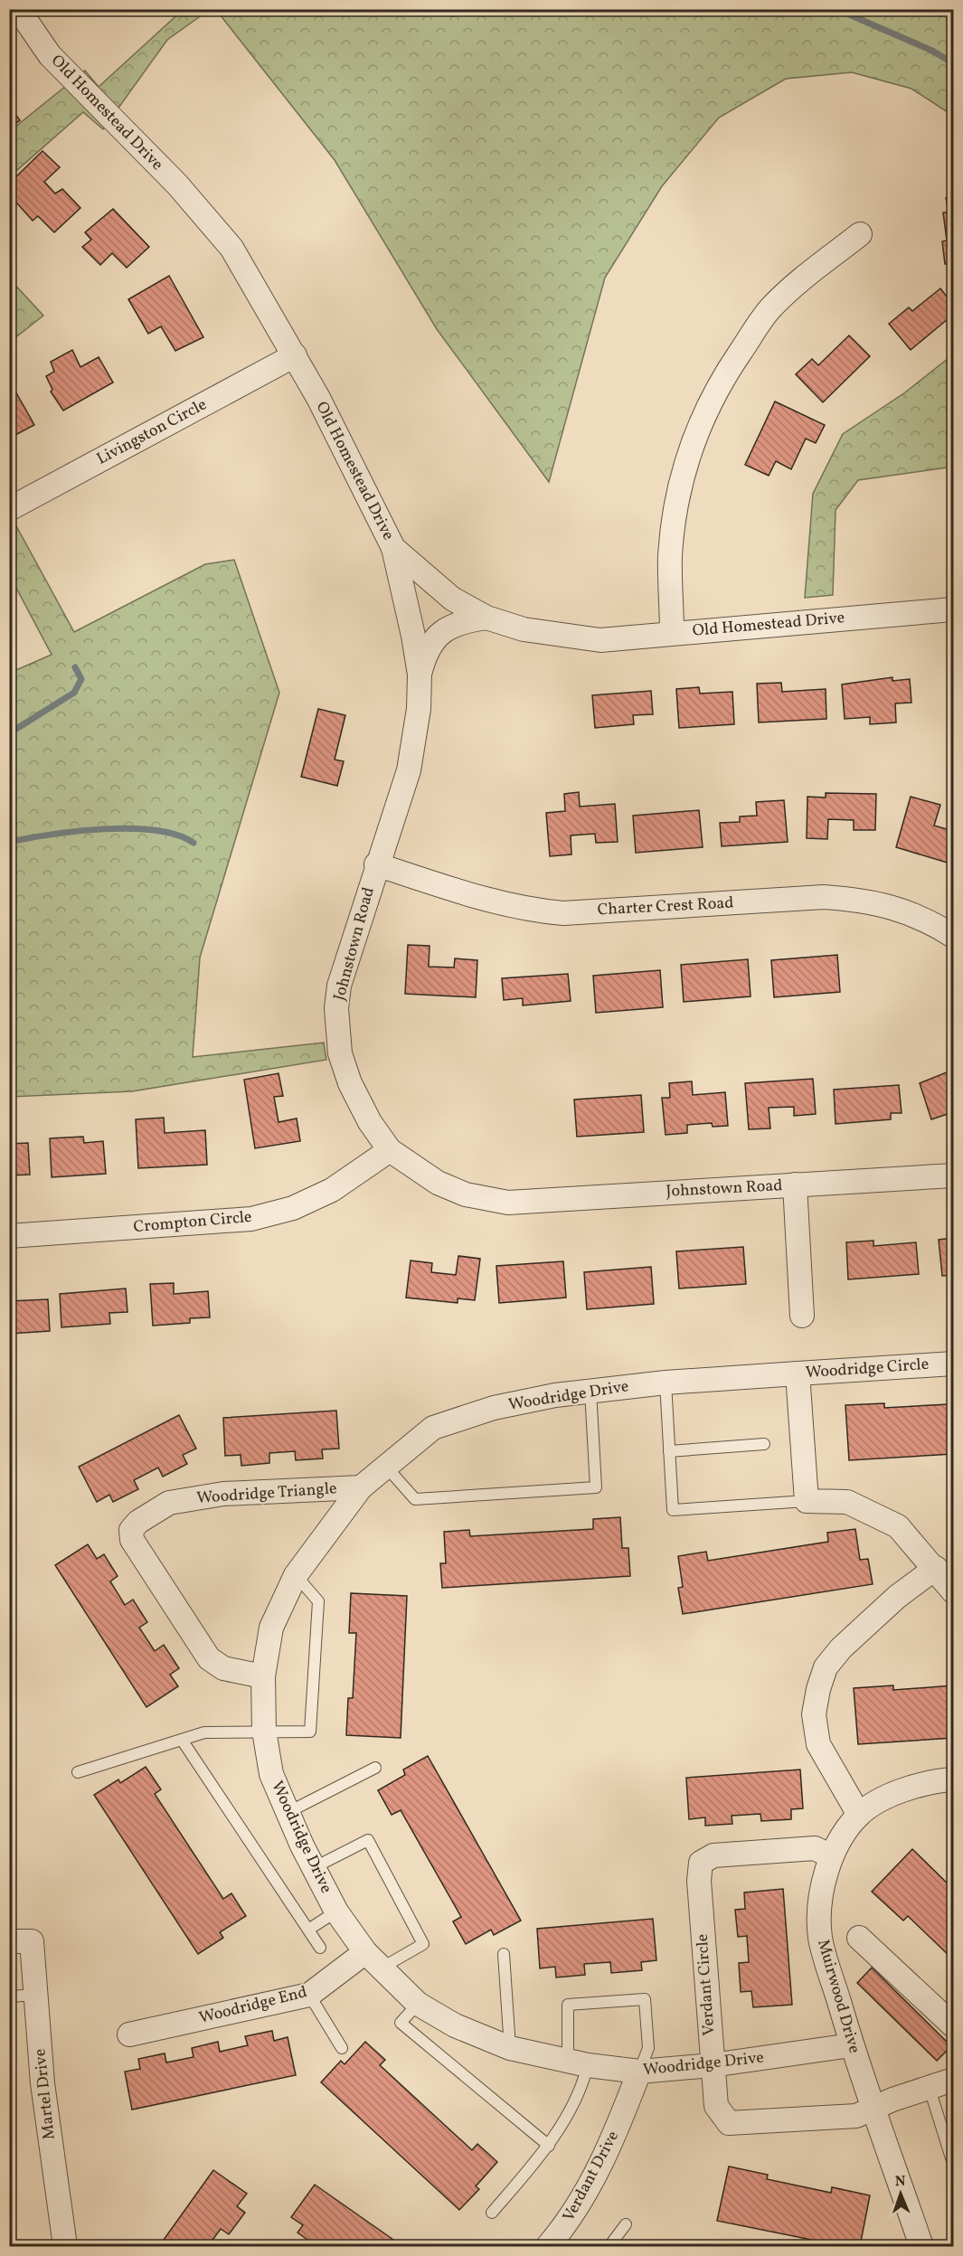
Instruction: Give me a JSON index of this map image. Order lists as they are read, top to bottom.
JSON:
{
  "streets": {
    "street": [
      "Old Homestead Drive",
      "Livingston Circle",
      "Charter Crest Road",
      "Johnstown Road",
      "Crompton Circle",
      "Woodridge Circle",
      "Woodridge Drive",
      "Woodridge Triangle",
      "Verdant Circle",
      "Muirwood Drive",
      "Woodridge End",
      "Martel Drive",
      "Verdant Drive"
    ]
  },
  "crossings": [
    ["Old Homestead Drive", "Livingston Circle"],
    ["Old Homestead Drive", "Johnstown Road"],
    ["Charter Crest Road", "Johnstown Road"],
    ["Johnstown Road", "Crompton Circle"],
    ["Woodridge Circle", "Woodridge Drive"],
    ["Woodridge Drive", "Woodridge Triangle"],
    ["Woodridge Drive", "Verdant Circle"],
    ["Woodridge Drive", "Muirwood Drive"],
    ["Woodridge Drive", "Woodridge End"],
    ["Woodridge Drive", "Verdant Drive"],
    ["Verdant Circle", "Muirwood Drive"]
  ],
  "north": "top"
}
